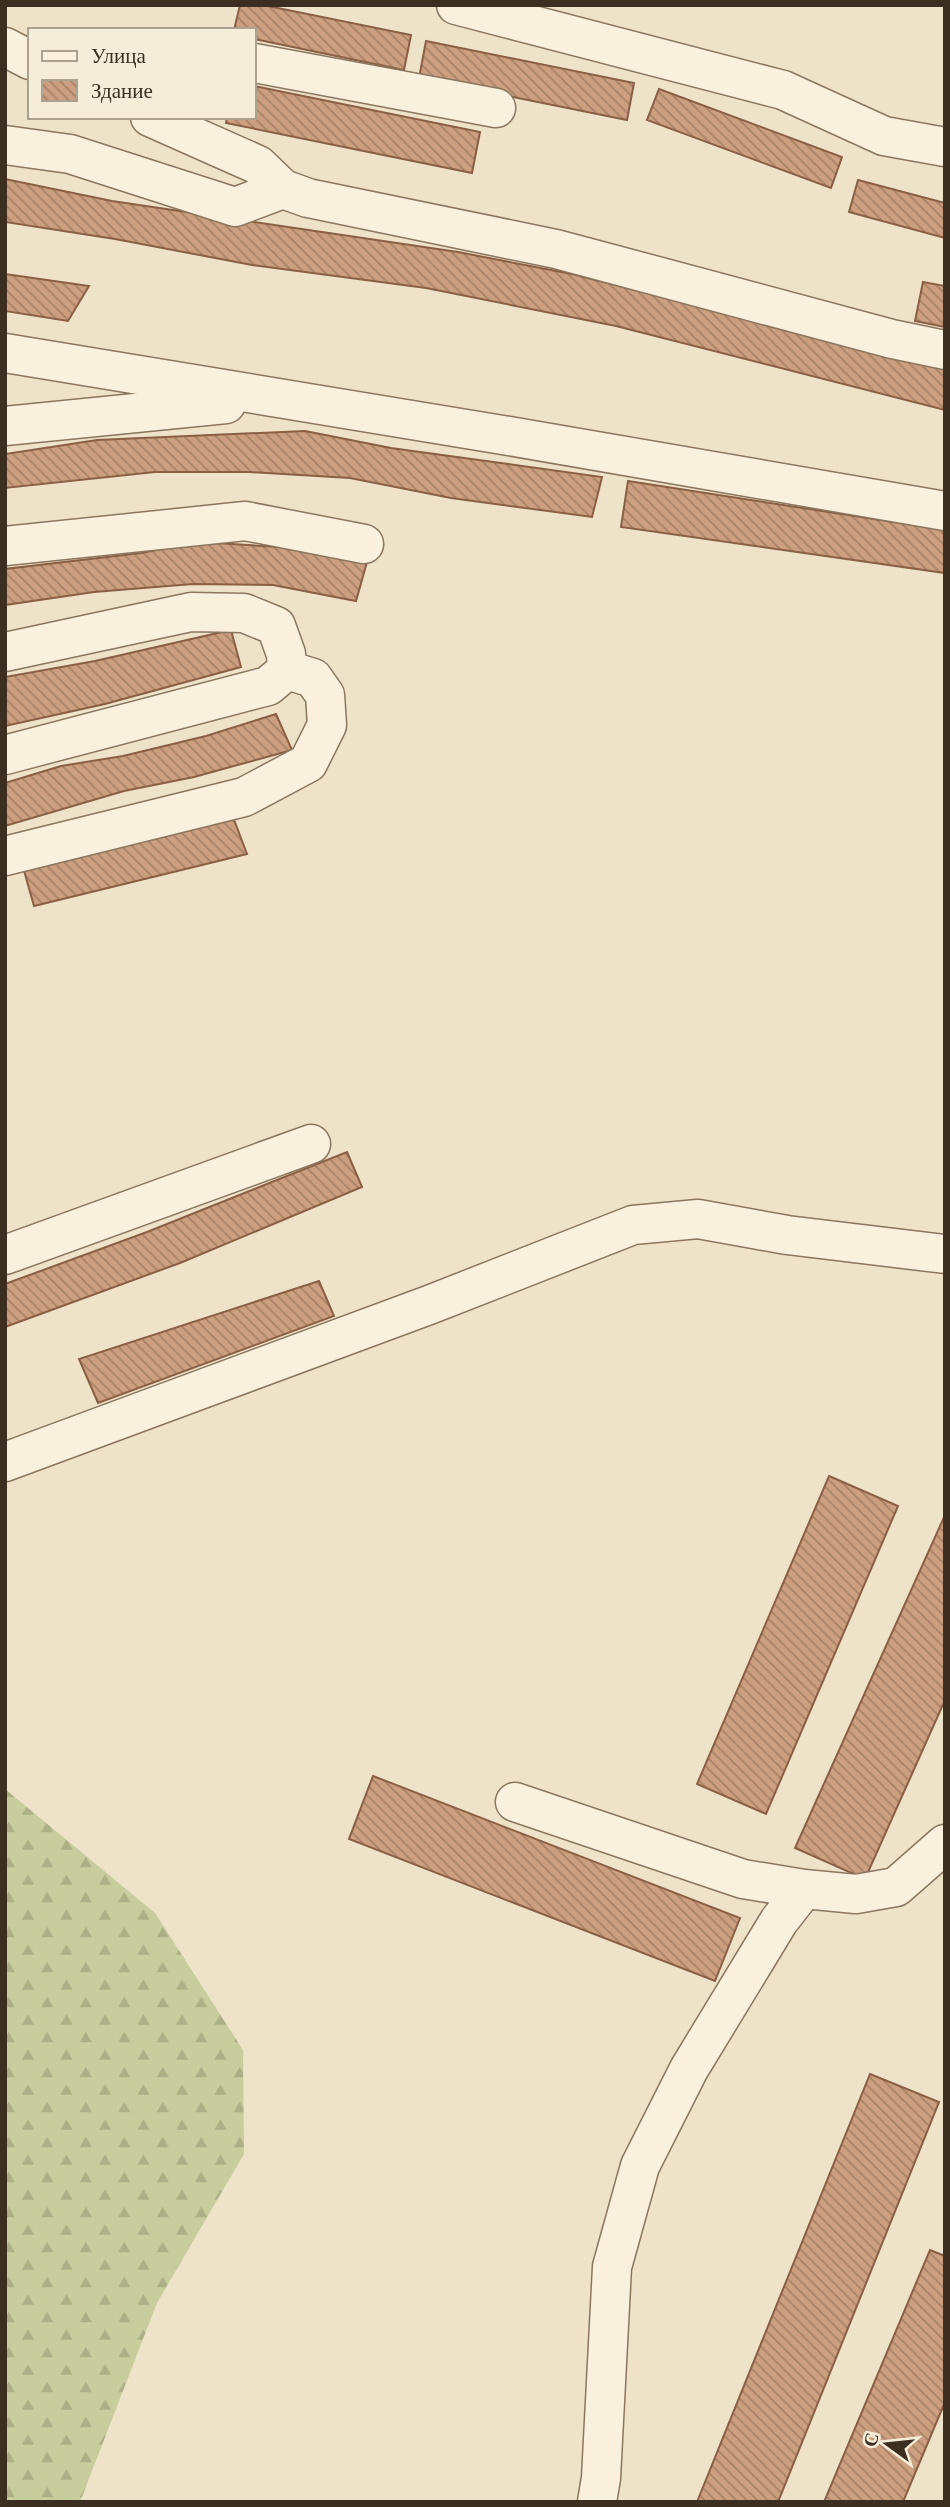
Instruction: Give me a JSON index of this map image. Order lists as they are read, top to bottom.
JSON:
{
  "legend": ["Улица", "Здание"],
  "north": "left"
}
